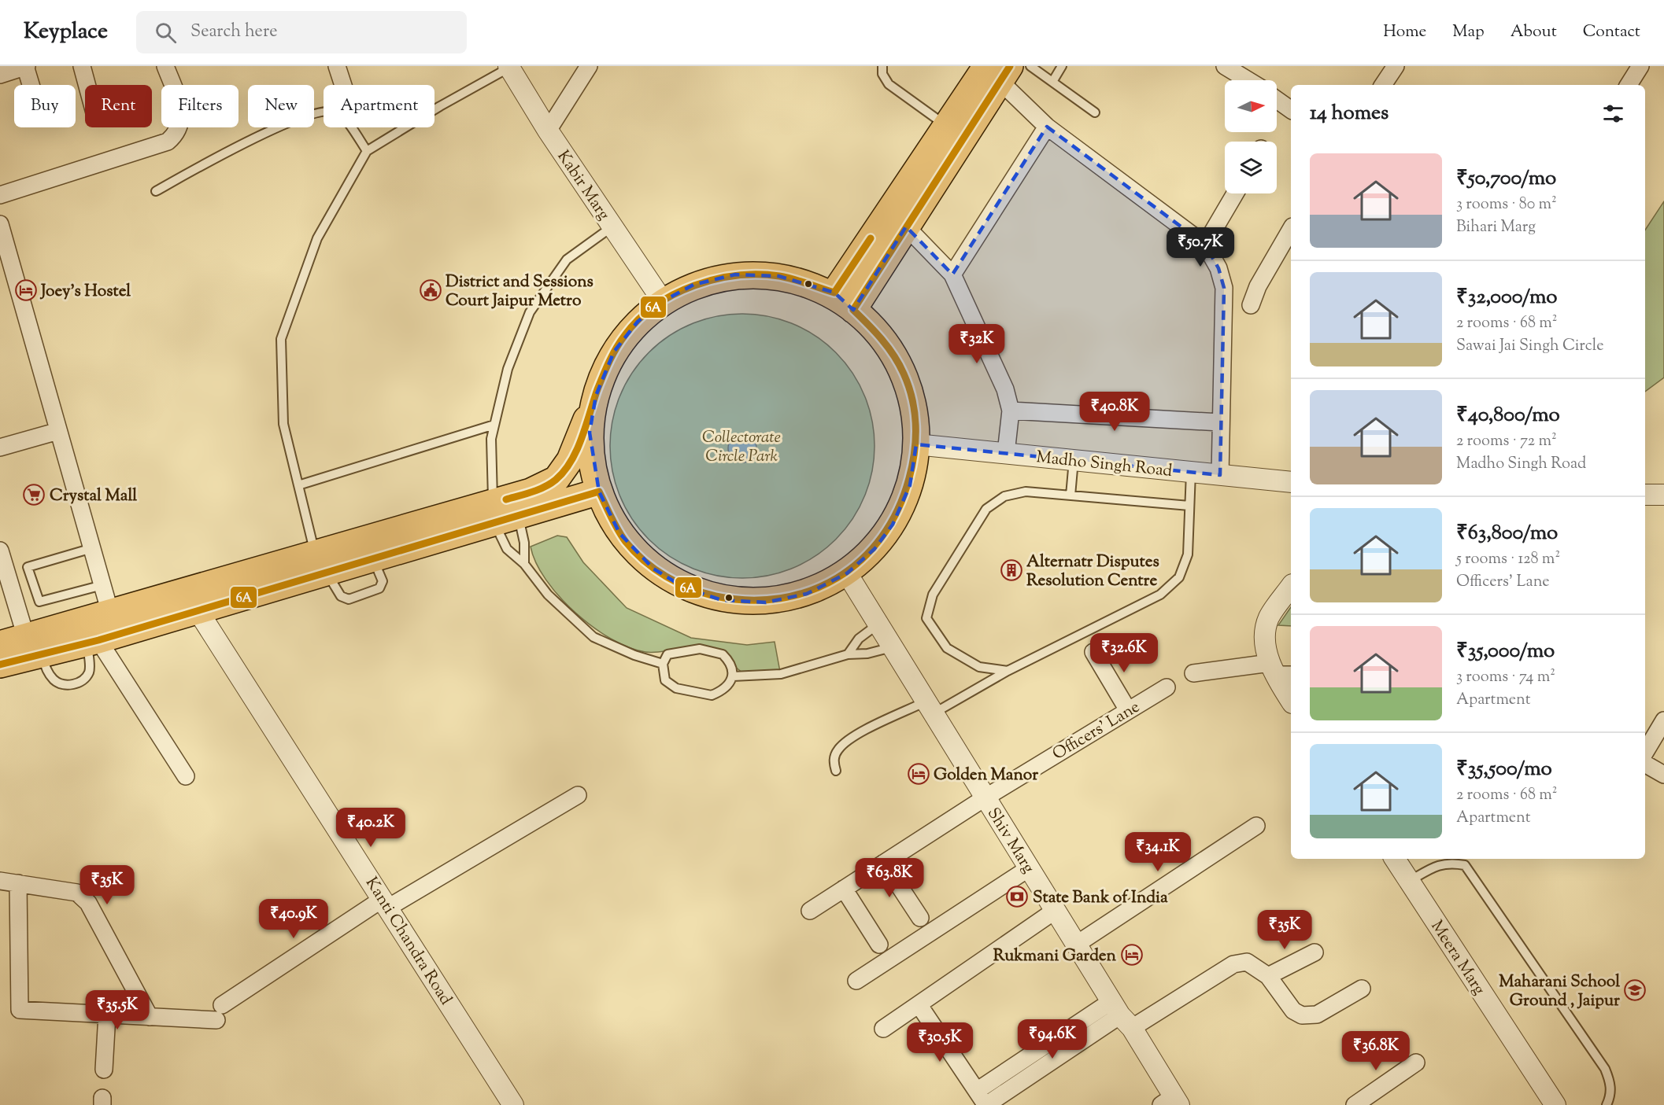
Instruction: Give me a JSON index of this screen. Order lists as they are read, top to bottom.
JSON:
{
  "streets": {
    "street": [
      "Kabir Marg",
      "Madho Singh Road",
      "Officers' Lane",
      "Shiv Marg",
      "Kanti Chandra Road",
      "Meera Marg"
    ]
  },
  "crossings": [
    ["Officers' Lane", "Shiv Marg"]
  ],
  "parks": ["Collectorate Circle Park"],
  "places": {
    "hotel": ["Joey's Hostel", "Golden Manor", "Rukmani Garden"],
    "public building": ["District and Sessions Court Jaipur Metro"],
    "supermarket": ["Crystal Mall"],
    "building": ["Alternatr Disputes Resolution Centre"],
    "bank": ["State Bank of India"],
    "school or university": ["Maharani School Ground , Jaipur"]
  },
  "lines": ["transit line 6A"],
  "north": "right",
  "page": {
    "header": "Keyplace",
    "search": "Search here",
    "nav": [
      "Home",
      "Map",
      "About",
      "Contact"
    ],
    "chip": [
      "Buy",
      "Rent",
      "Filters",
      "New",
      "Apartment"
    ],
    "heading": "14 homes",
    "list": [
      {
        "name": "₹50,700/mo",
        "note": "3 rooms · 80 m² · Bihari Marg"
      },
      {
        "name": "₹32,000/mo",
        "note": "2 rooms · 68 m² · Sawai Jai Singh Circle"
      },
      {
        "name": "₹40,800/mo",
        "note": "2 rooms · 72 m² · Madho Singh Road"
      },
      {
        "name": "₹63,800/mo",
        "note": "5 rooms · 128 m² · Officers' Lane"
      },
      {
        "name": "₹35,000/mo",
        "note": "3 rooms · 74 m² · Apartment"
      },
      {
        "name": "₹35,500/mo",
        "note": "2 rooms · 68 m² · Apartment"
      }
    ],
    "price": [
      "₹50.7K",
      "₹32K",
      "₹40.8K",
      "₹32.6K",
      "₹40.2K",
      "₹34.1K",
      "₹63.8K",
      "₹35K",
      "₹40.9K",
      "₹35K",
      "₹35.5K",
      "₹94.6K",
      "₹30.5K",
      "₹36.8K"
    ]
  }
}
